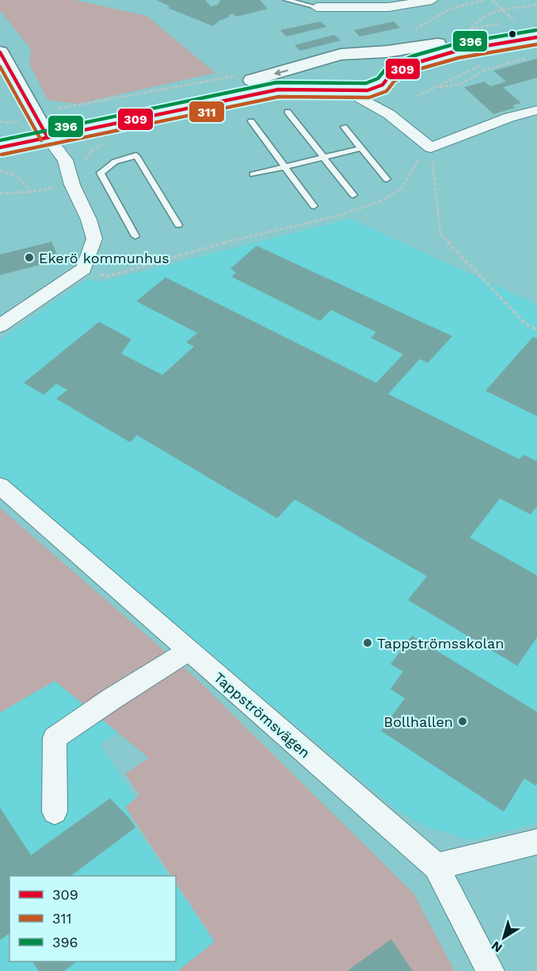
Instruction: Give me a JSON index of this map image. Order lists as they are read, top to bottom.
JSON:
{
  "streets": {
    "street": ["Tappströmsvägen"]
  },
  "places": ["Ekerö kommunhus", "Tappströmsskolan", "Bollhallen"],
  "lines": ["transit line 396", "transit line 309", "transit line 311"],
  "legend": ["309", "311", "396"],
  "north": "bottom left"
}
